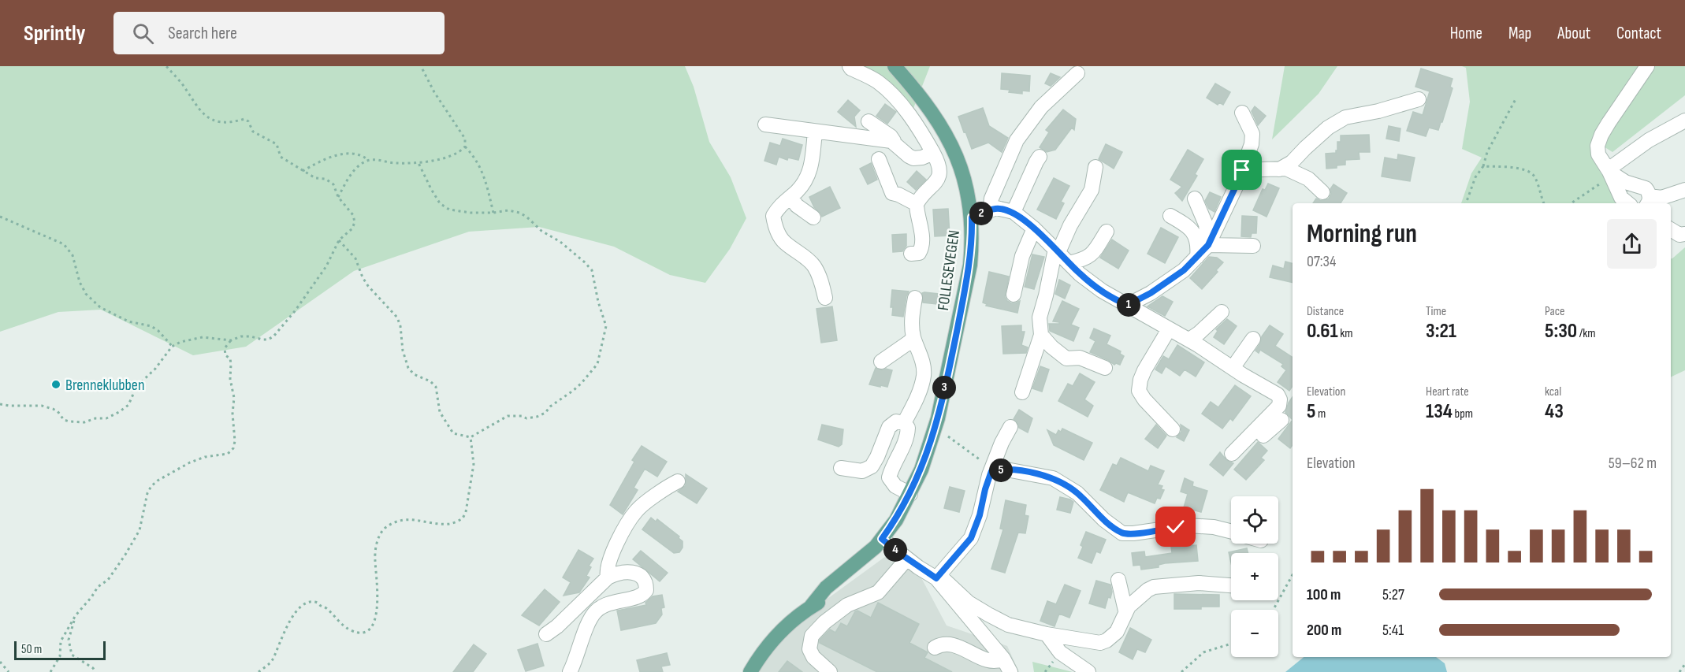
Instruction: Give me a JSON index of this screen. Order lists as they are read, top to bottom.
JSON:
{
  "streets": {
    "main road": ["FOLLESEVEGEN"]
  },
  "places": ["Brenneklubben"],
  "scale_bar": "50 m",
  "page": {
    "header": "Sprintly",
    "search": "Search here",
    "nav": [
      "Home",
      "Map",
      "About",
      "Contact"
    ],
    "pins": [
      "2",
      "1",
      "3",
      "5",
      "4"
    ],
    "heading": ["Morning run", "07:34"],
    "stats": [
      ["Distance", "0.61 km"],
      ["Time", "3:21"],
      ["Pace", "5:30 /km"],
      ["Elevation", "5 m"],
      ["Heart rate", "134 bpm"],
      ["kcal", "43"]
    ],
    "chart": ["Elevation", "59–62 m"],
    "map_buttons": ["+", "−"],
    "list": [
      {
        "name": "100 m",
        "note": "5:27"
      },
      {
        "name": "200 m",
        "note": "5:41"
      }
    ],
    "scale": "50 m"
  }
}
